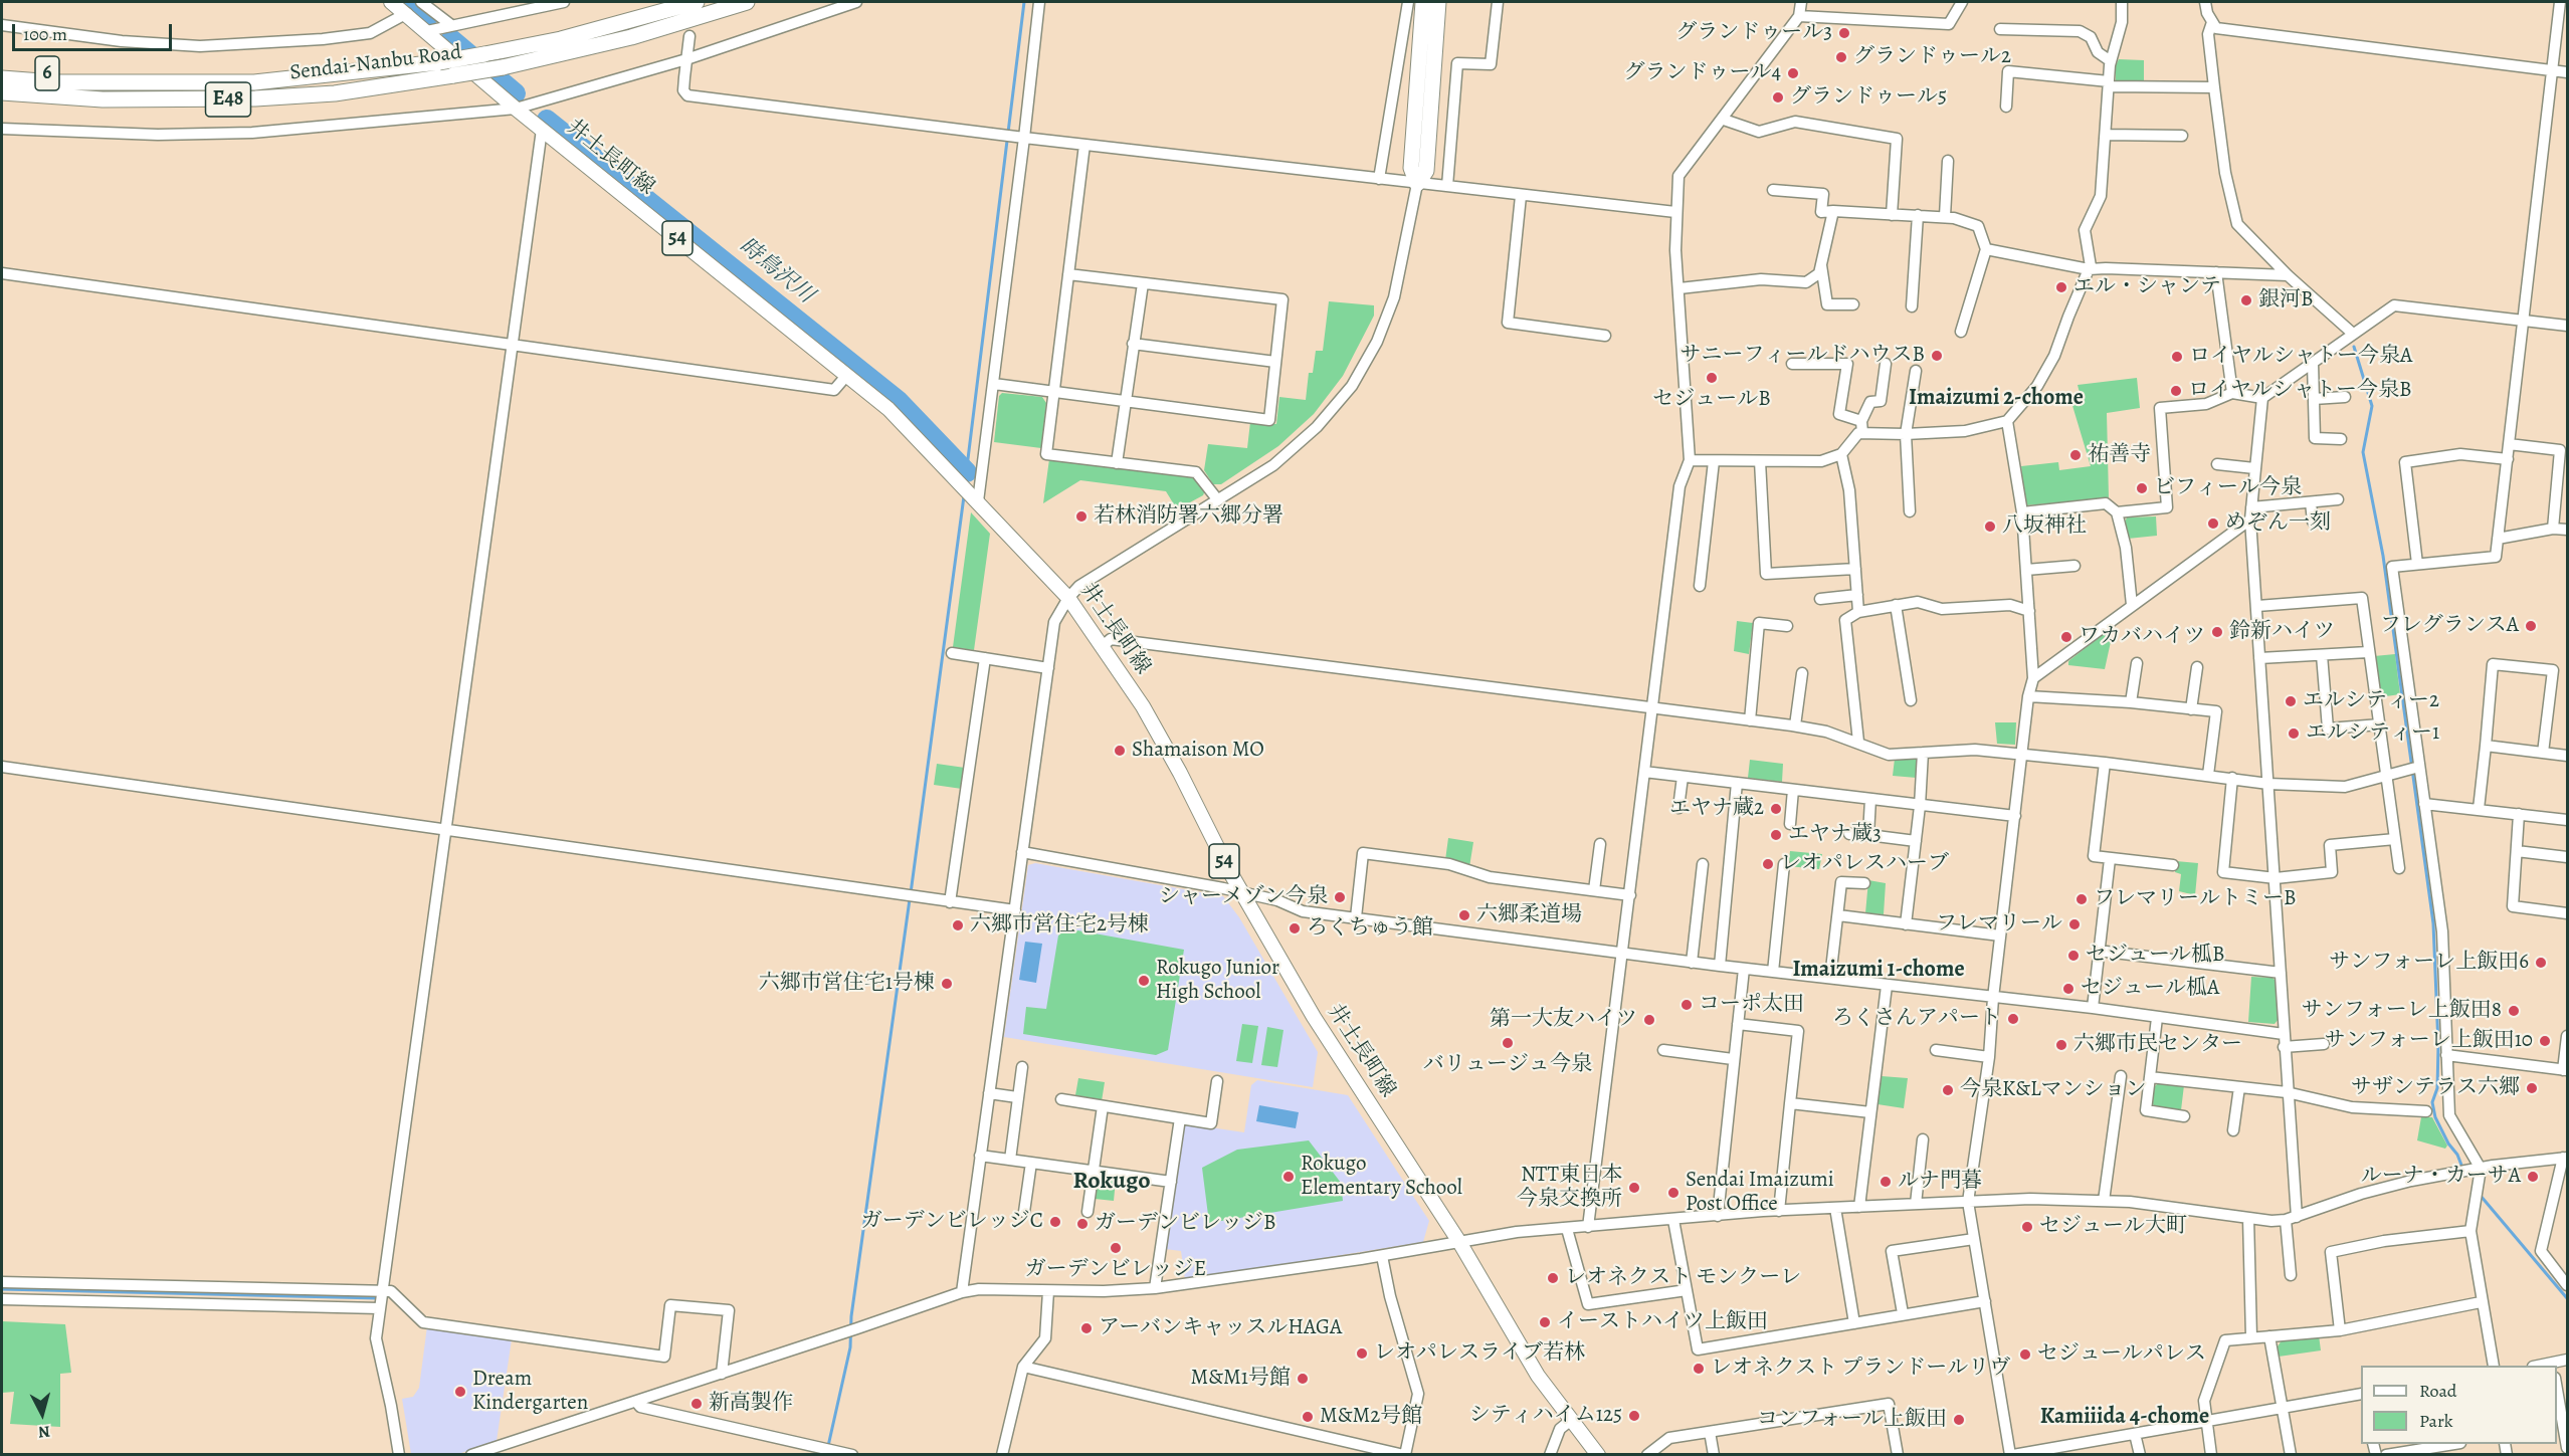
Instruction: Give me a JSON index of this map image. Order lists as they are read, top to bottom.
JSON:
{
  "streets": {
    "highway": ["Sendai-Nanbu Road", "6", "E48"],
    "main road": ["井土長町線", "54"]
  },
  "crossings": [
    ["Sendai-Nanbu Road", "6"]
  ],
  "districts": [
    "Imaizumi 2-chome",
    "Imaizumi 1-chome",
    "Rokugo",
    "Kamiiida 4-chome"
  ],
  "water": ["時鳥沢川"],
  "places": [
    "グランドゥール3",
    "グランドゥール2",
    "グランドゥール4",
    "グランドゥール5",
    "エル・シャンテ",
    "銀河B",
    "サニーフィールドハウスB",
    "ロイヤルシャトー今泉A",
    "セジュールB",
    "ロイヤルシャトー今泉B",
    "祐善寺",
    "ビフィール今泉",
    "若林消防署六郷分署",
    "めぞん一刻",
    "八坂神社",
    "フレグランスA",
    "鈴新ハイツ",
    "ワカバハイツ",
    "エルシティー2",
    "エルシティー1",
    "Shamaison MO",
    "エヤナ蔵2",
    "エヤナ蔵3",
    "レオパレスハーブ",
    "シャーメゾン今泉",
    "フレマリールトミーB",
    "六郷柔道場",
    "フレマリール",
    "六郷市営住宅2号棟",
    "ろくちゅう館",
    "セジュール柧B",
    "サンフォーレ上飯田6",
    "Rokugo Junior High School",
    "六郷市営住宅1号棟",
    "セジュール柧A",
    "コーポ太田",
    "サンフォーレ上飯田8",
    "ろくさんアパート",
    "第一大友ハイツ",
    "サンフォーレ上飯田10",
    "バリュージュ今泉",
    "六郷市民センター",
    "サザンテラス六郷",
    "今泉K&Lマンション",
    "Rokugo Elementary School",
    "ルーナ・カーサA",
    "ルナ門暮",
    "NTT東日本 今泉交換所",
    "Sendai Imaizumi Post Office",
    "ガーデンビレッジC",
    "ガーデンビレッジB",
    "セジュール大町",
    "ガーデンビレッジE",
    "レオネクスト モンクーレ",
    "イーストハイツ上飯田",
    "アーバンキャッスルHAGA",
    "レオパレスライブ若林",
    "セジュールパレス",
    "レオネクスト プランドールリヴ",
    "M&M1号館",
    "Dream Kindergarten",
    "新高製作",
    "シティハイム125",
    "M&M2号館",
    "コンフォール上飯田"
  ],
  "legend": ["Road", "Park"],
  "scale_bar": "100 m",
  "north": "bottom"
}
